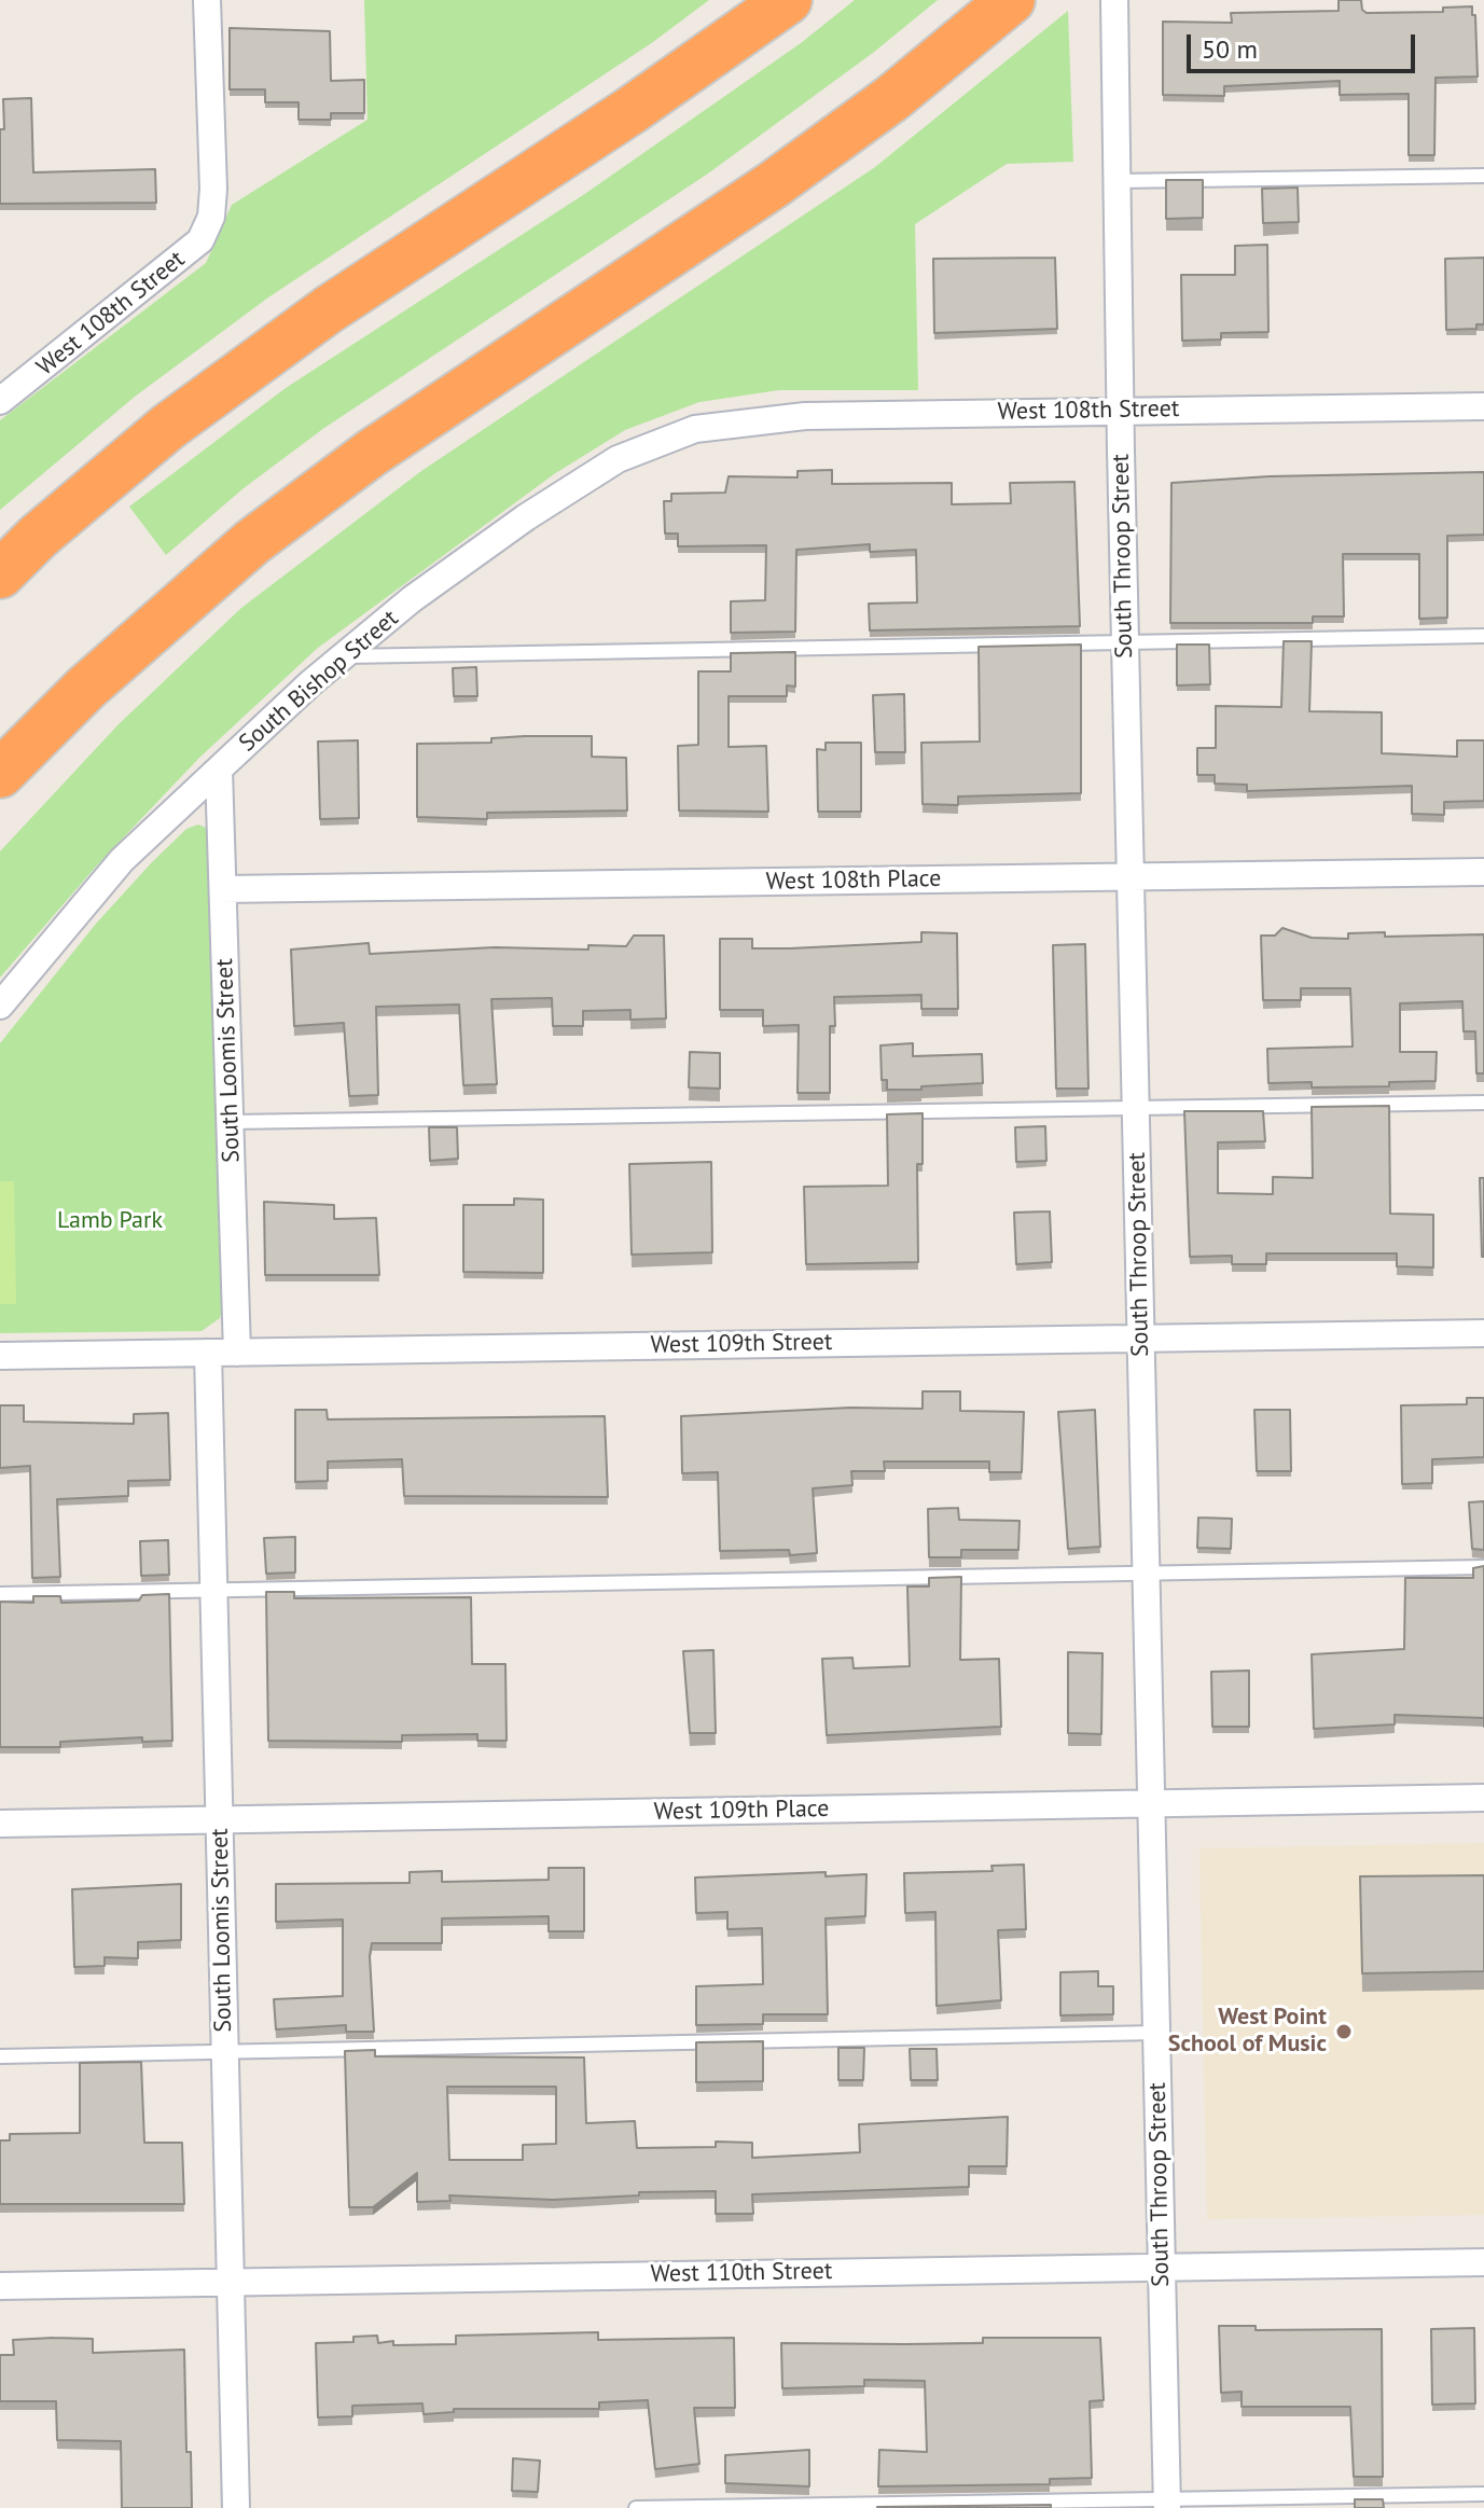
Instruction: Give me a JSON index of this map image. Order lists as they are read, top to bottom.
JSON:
{
  "streets": {
    "street": [
      "West 108th Street",
      "South Throop Street",
      "South Bishop Street",
      "West 108th Place",
      "South Loomis Street",
      "West 109th Street",
      "West 109th Place",
      "West 110th Street"
    ]
  },
  "crossings": [
    ["West 108th Street", "South Throop Street"],
    ["West 108th Street", "South Bishop Street"],
    ["South Throop Street", "West 108th Place"],
    ["South Throop Street", "West 109th Street"],
    ["South Throop Street", "West 109th Place"],
    ["South Throop Street", "West 110th Street"],
    ["South Bishop Street", "South Loomis Street"],
    ["West 108th Place", "South Loomis Street"],
    ["South Loomis Street", "West 109th Street"],
    ["South Loomis Street", "West 109th Place"],
    ["South Loomis Street", "West 110th Street"]
  ],
  "parks": ["Lamb Park"],
  "places": ["West Point School of Music"],
  "scale_bar": "50 m"
}
